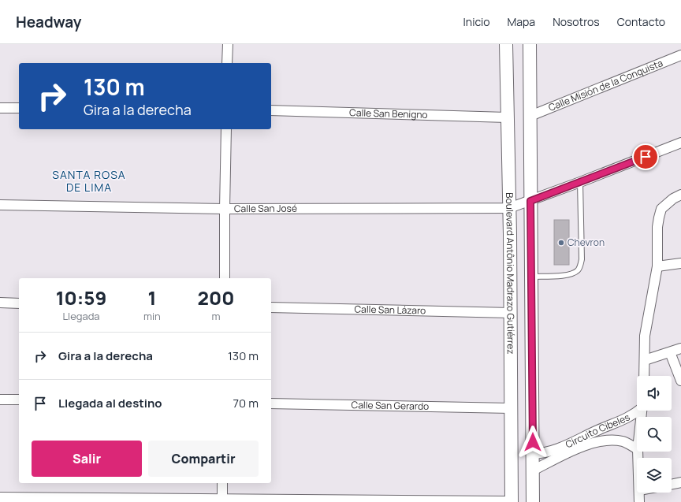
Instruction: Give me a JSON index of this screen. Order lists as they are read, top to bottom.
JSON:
{
  "streets": {
    "street": [
      "Calle Misión de la Conquista",
      "Calle San Benigno",
      "Calle San José",
      "Boulevard Antônio Madrazo Gutiérrez",
      "Calle San Lázaro",
      "Calle San Gerardo",
      "Circuito Cibeles"
    ]
  },
  "crossings": [
    ["Calle San Benigno", "Boulevard Antônio Madrazo Gutiérrez"],
    ["Calle San José", "Boulevard Antônio Madrazo Gutiérrez"],
    ["Boulevard Antônio Madrazo Gutiérrez", "Calle San Lázaro"],
    ["Boulevard Antônio Madrazo Gutiérrez", "Calle San Gerardo"]
  ],
  "districts": ["SANTA ROSA DE LIMA"],
  "places": ["Chevron"],
  "page": {
    "header": "Headway",
    "nav": [
      "Inicio",
      "Mapa",
      "Nosotros",
      "Contacto"
    ],
    "turn": ["130 m", "Gira a la derecha"],
    "eta": [
      "10:59",
      "Llegada",
      "1",
      "min",
      "200",
      "m"
    ],
    "list": [
      {
        "name": "Gira a la derecha",
        "value": "130 m"
      },
      {
        "name": "Llegada al destino",
        "value": "70 m"
      }
    ],
    "buttons": ["Salir", "Compartir"]
  }
}
